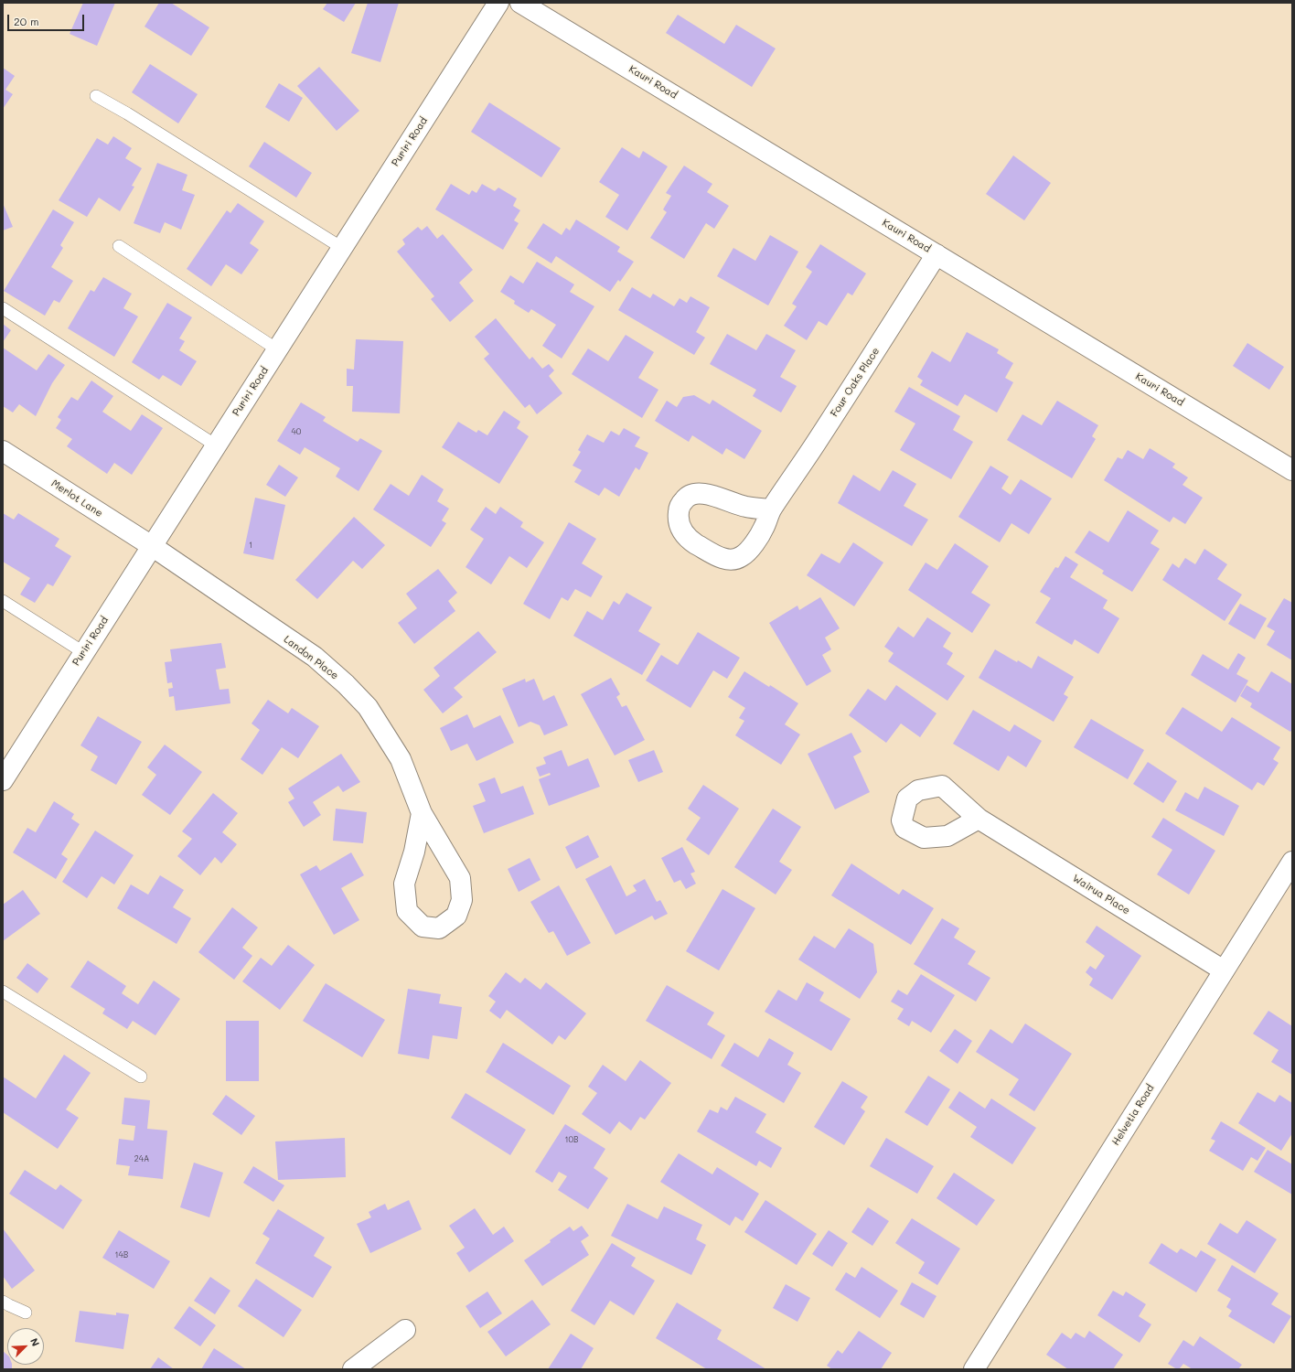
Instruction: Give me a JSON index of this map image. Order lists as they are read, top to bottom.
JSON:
{
  "streets": {
    "street": [
      "Kauri Road",
      "Puriri Road",
      "Four Oaks Place",
      "Merlot Lane",
      "Landon Place",
      "Wairua Place",
      "Helvetia Road"
    ]
  },
  "crossings": [
    ["Kauri Road", "Four Oaks Place"],
    ["Puriri Road", "Merlot Lane"],
    ["Puriri Road", "Landon Place"],
    ["Merlot Lane", "Landon Place"],
    ["Wairua Place", "Helvetia Road"]
  ],
  "house_numbers": [
    "40",
    "1",
    "10B",
    "24A",
    "14B"
  ],
  "scale_bar": "20 m",
  "north": "top right"
}
